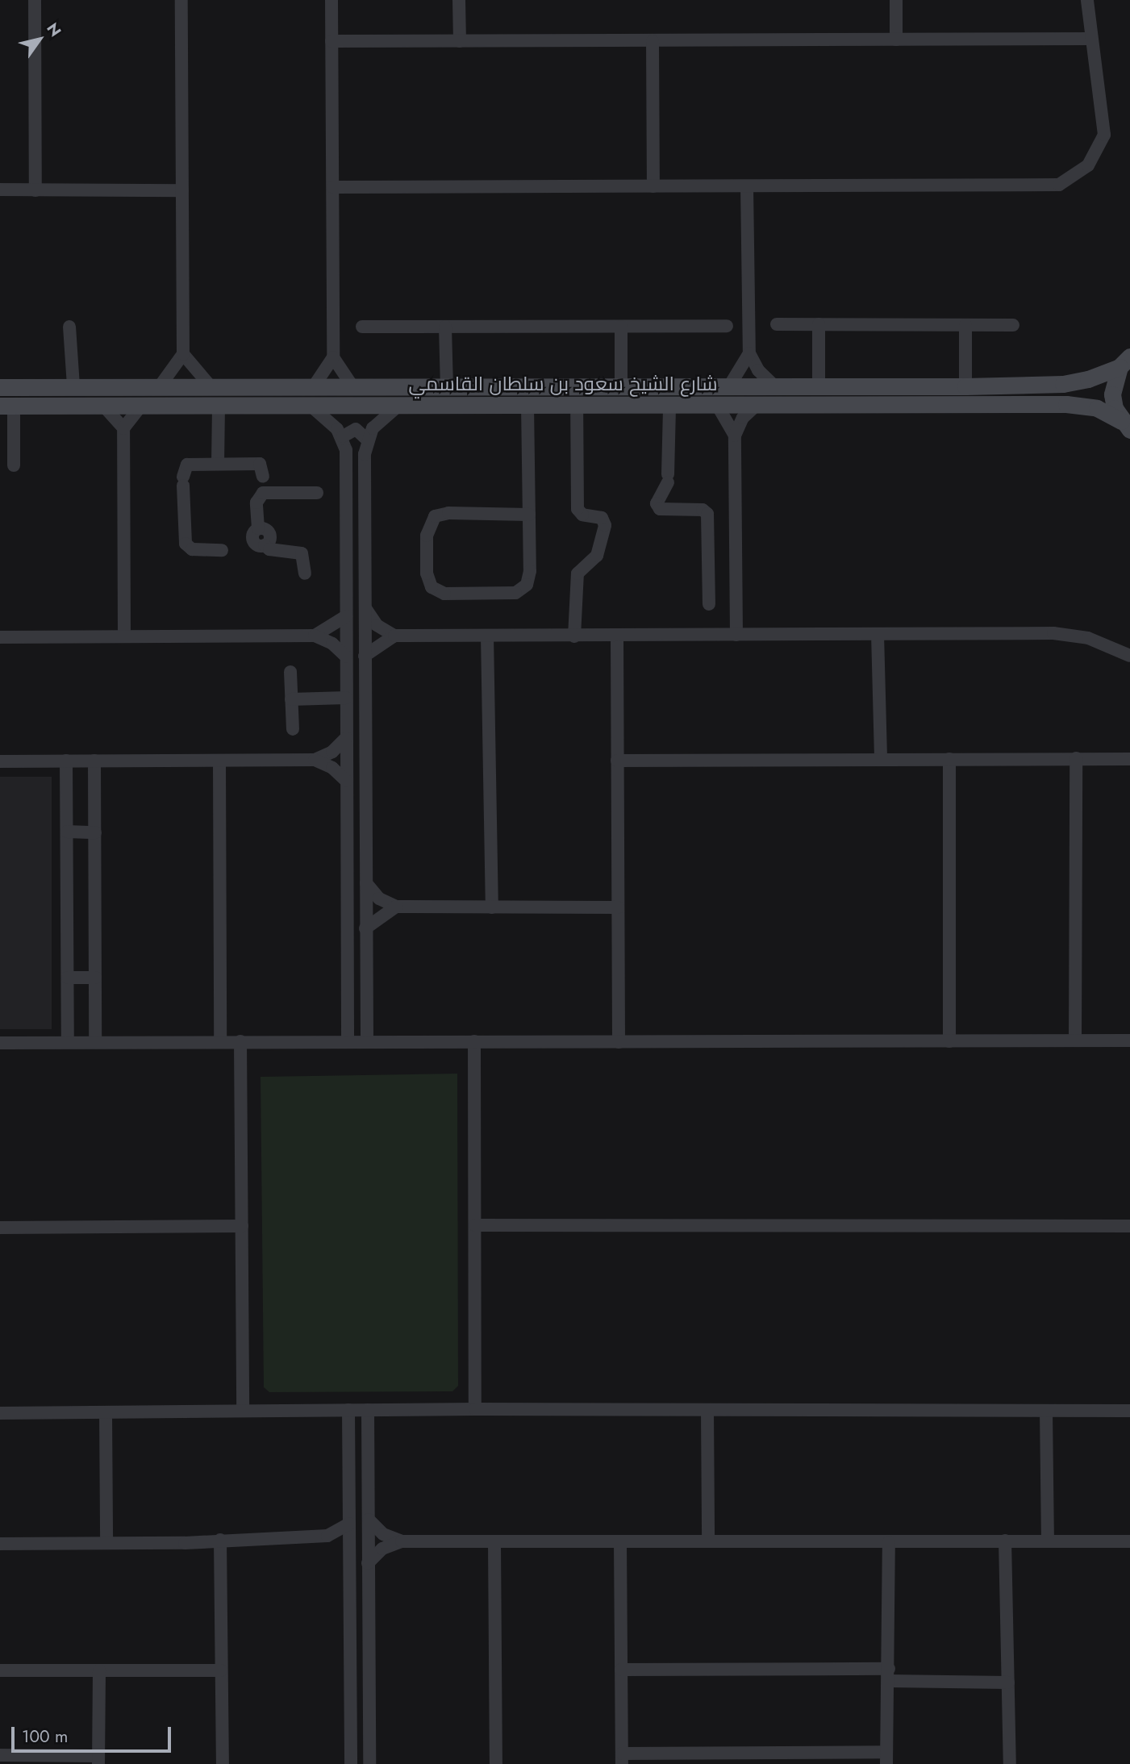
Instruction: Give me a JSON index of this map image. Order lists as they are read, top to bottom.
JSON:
{
  "streets": {
    "main road": ["شارع الشيخ سعود بن سلطان القاسمي"]
  },
  "scale_bar": "100 m",
  "north": "top right"
}
